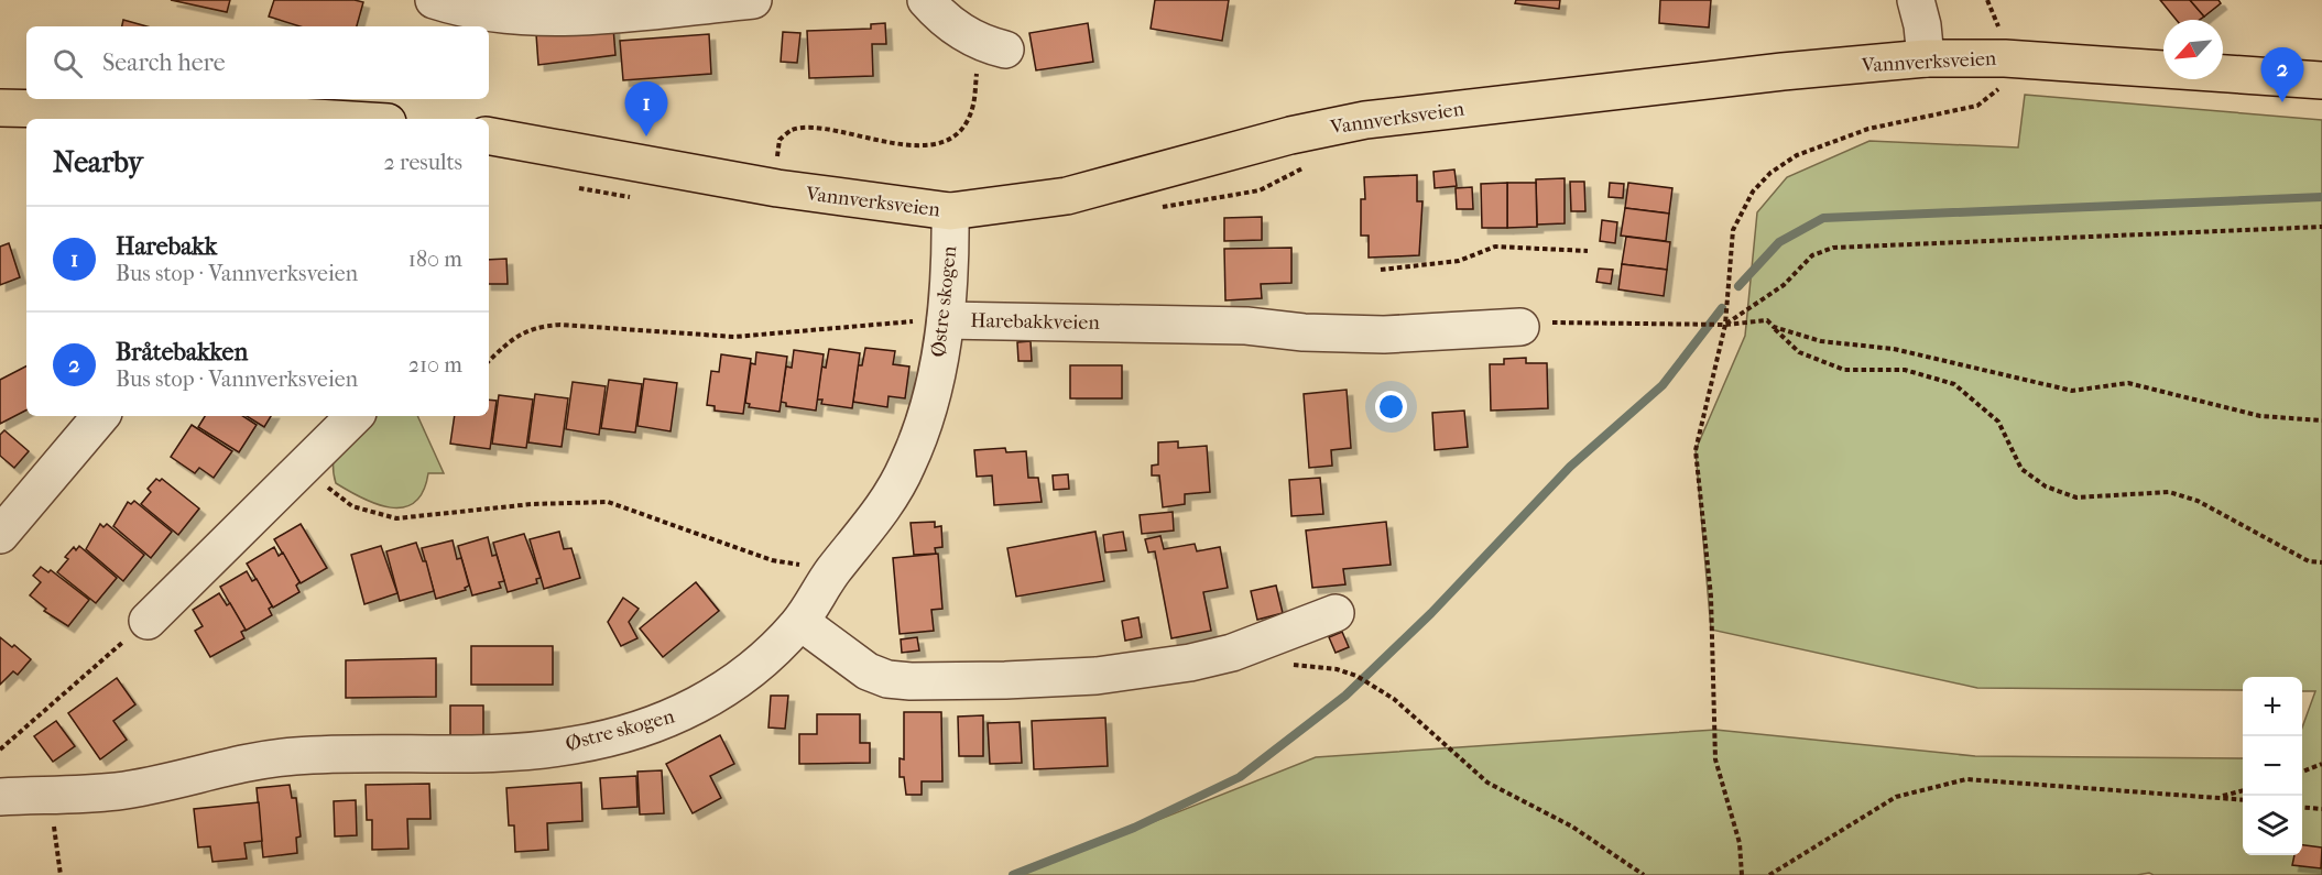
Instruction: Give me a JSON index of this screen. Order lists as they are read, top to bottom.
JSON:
{
  "streets": {
    "main road": ["Vannverksveien"],
    "street": ["Østre skogen", "Harebakkveien"]
  },
  "crossings": [
    ["Vannverksveien", "Østre skogen"],
    ["Østre skogen", "Harebakkveien"]
  ],
  "north": "bottom left",
  "page": {
    "search": "Search here",
    "pins": ["2", "1"],
    "heading": ["Nearby", "2 results"],
    "list": [
      {
        "mark": "1",
        "name": "Harebakk",
        "note": "Bus stop · Vannverksveien",
        "value": "180 m"
      },
      {
        "mark": "2",
        "name": "Bråtebakken",
        "note": "Bus stop · Vannverksveien",
        "value": "210 m"
      }
    ],
    "map_buttons": ["+", "−"]
  }
}
